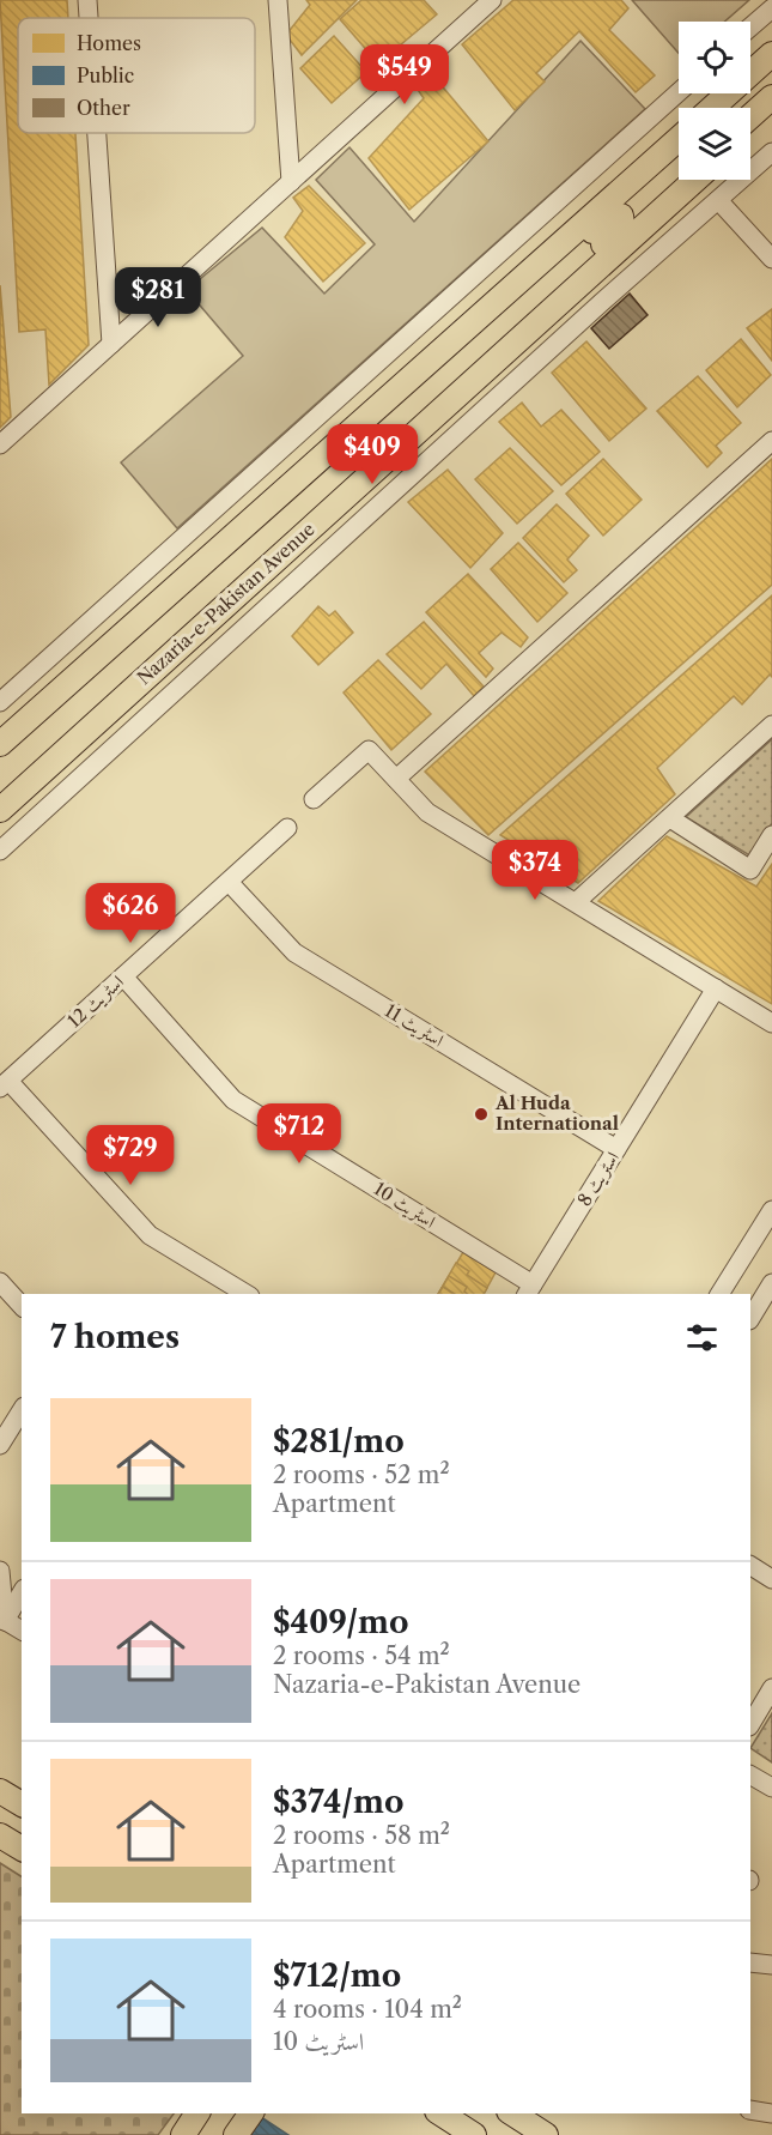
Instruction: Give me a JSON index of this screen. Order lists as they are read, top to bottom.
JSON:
{
  "streets": {
    "main road": ["Nazaria-e-Pakistan Avenue"],
    "street": [
      "اسٹریٹ 12",
      "اسٹریٹ 11",
      "اسٹریٹ 8",
      "اسٹریٹ 10"
    ]
  },
  "crossings": [
    ["اسٹریٹ 12", "اسٹریٹ 11"],
    ["اسٹریٹ 12", "اسٹریٹ 10"],
    ["اسٹریٹ 11", "اسٹریٹ 8"],
    ["اسٹریٹ 8", "اسٹریٹ 10"]
  ],
  "places": ["Al Huda International"],
  "legend": ["Homes", "Public", "Other"],
  "page": {
    "price": [
      "$549",
      "$281",
      "$409",
      "$374",
      "$626",
      "$712",
      "$729"
    ],
    "heading": "7 homes",
    "list": [
      {
        "name": "$281/mo",
        "note": "2 rooms · 52 m² · Apartment"
      },
      {
        "name": "$409/mo",
        "note": "2 rooms · 54 m² · Nazaria-e-Pakistan Avenue"
      },
      {
        "name": "$374/mo",
        "note": "2 rooms · 58 m² · Apartment"
      },
      {
        "name": "$712/mo",
        "note": "4 rooms · 104 m² · اسٹریٹ 10"
      }
    ]
  }
}
